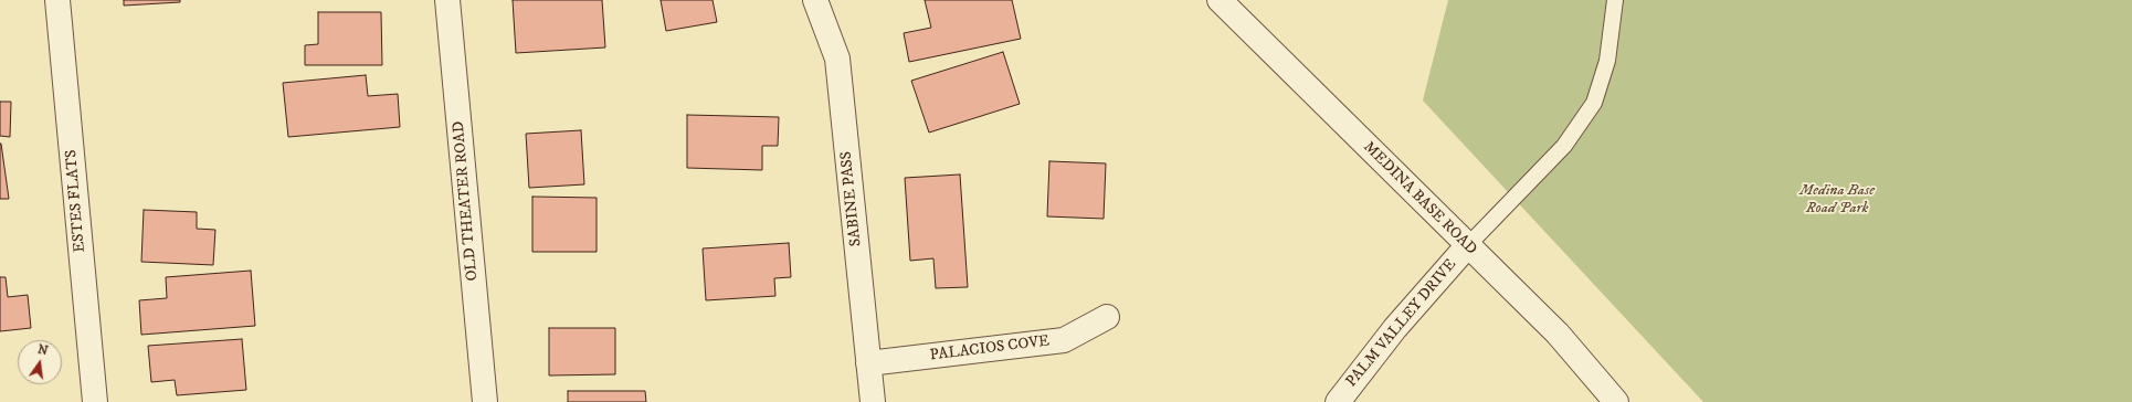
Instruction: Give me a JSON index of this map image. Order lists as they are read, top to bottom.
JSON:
{
  "streets": {
    "street": [
      "SABINE PASS",
      "MEDINA BASE ROAD",
      "ESTES FLATS",
      "OLD THEATER ROAD",
      "PALM VALLEY DRIVE",
      "PALACIOS COVE"
    ]
  },
  "crossings": [
    ["SABINE PASS", "PALACIOS COVE"],
    ["MEDINA BASE ROAD", "PALM VALLEY DRIVE"]
  ],
  "parks": ["Medina Base Road Park"],
  "north": "top"
}
